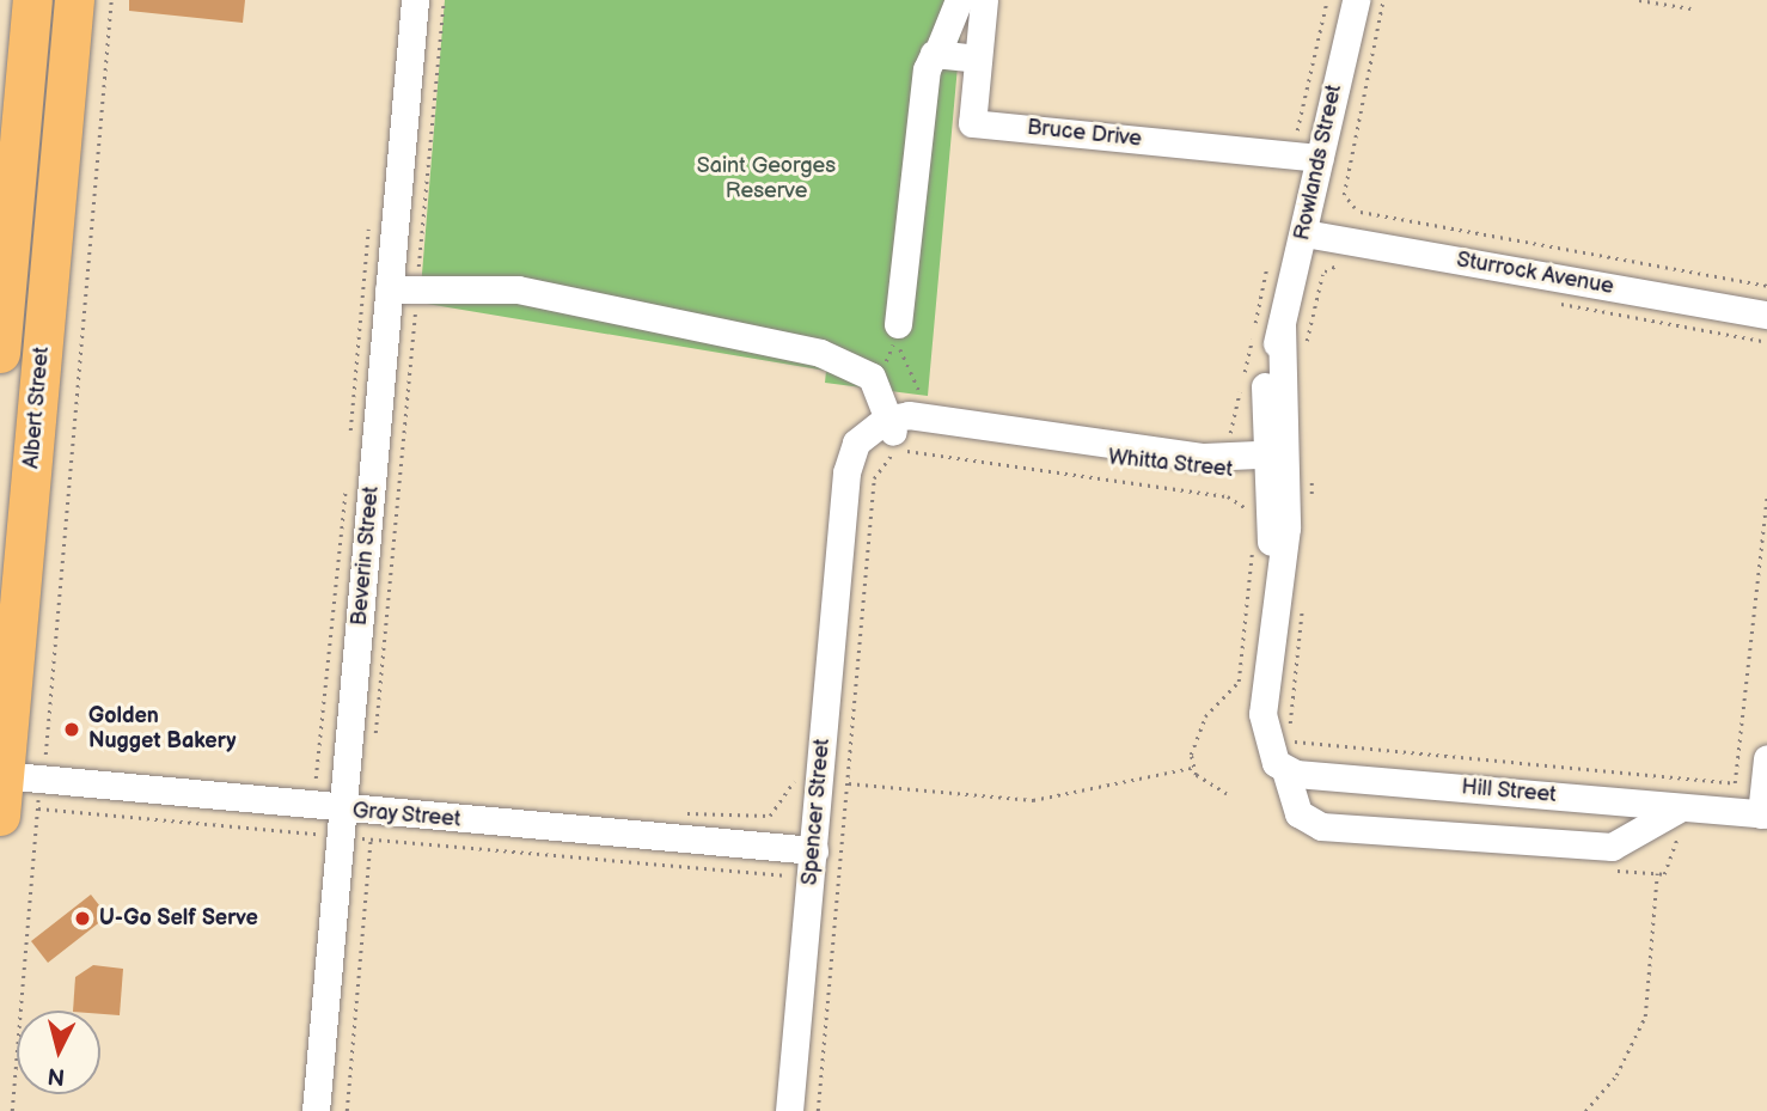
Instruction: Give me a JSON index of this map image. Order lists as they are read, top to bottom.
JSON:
{
  "streets": {
    "highway": ["Albert Street"],
    "street": [
      "Bruce Drive",
      "Rowlands Street",
      "Sturrock Avenue",
      "Whitta Street",
      "Beverin Street",
      "Hill Street",
      "Spencer Street",
      "Gray Street"
    ]
  },
  "crossings": [
    ["Bruce Drive", "Rowlands Street"],
    ["Rowlands Street", "Sturrock Avenue"],
    ["Rowlands Street", "Whitta Street"],
    ["Albert Street", "Gray Street"],
    ["Whitta Street", "Spencer Street"],
    ["Beverin Street", "Gray Street"],
    ["Spencer Street", "Gray Street"]
  ],
  "parks": ["Saint Georges Reserve"],
  "places": ["Golden Nugget Bakery", "U-Go Self Serve"],
  "north": "bottom"
}
